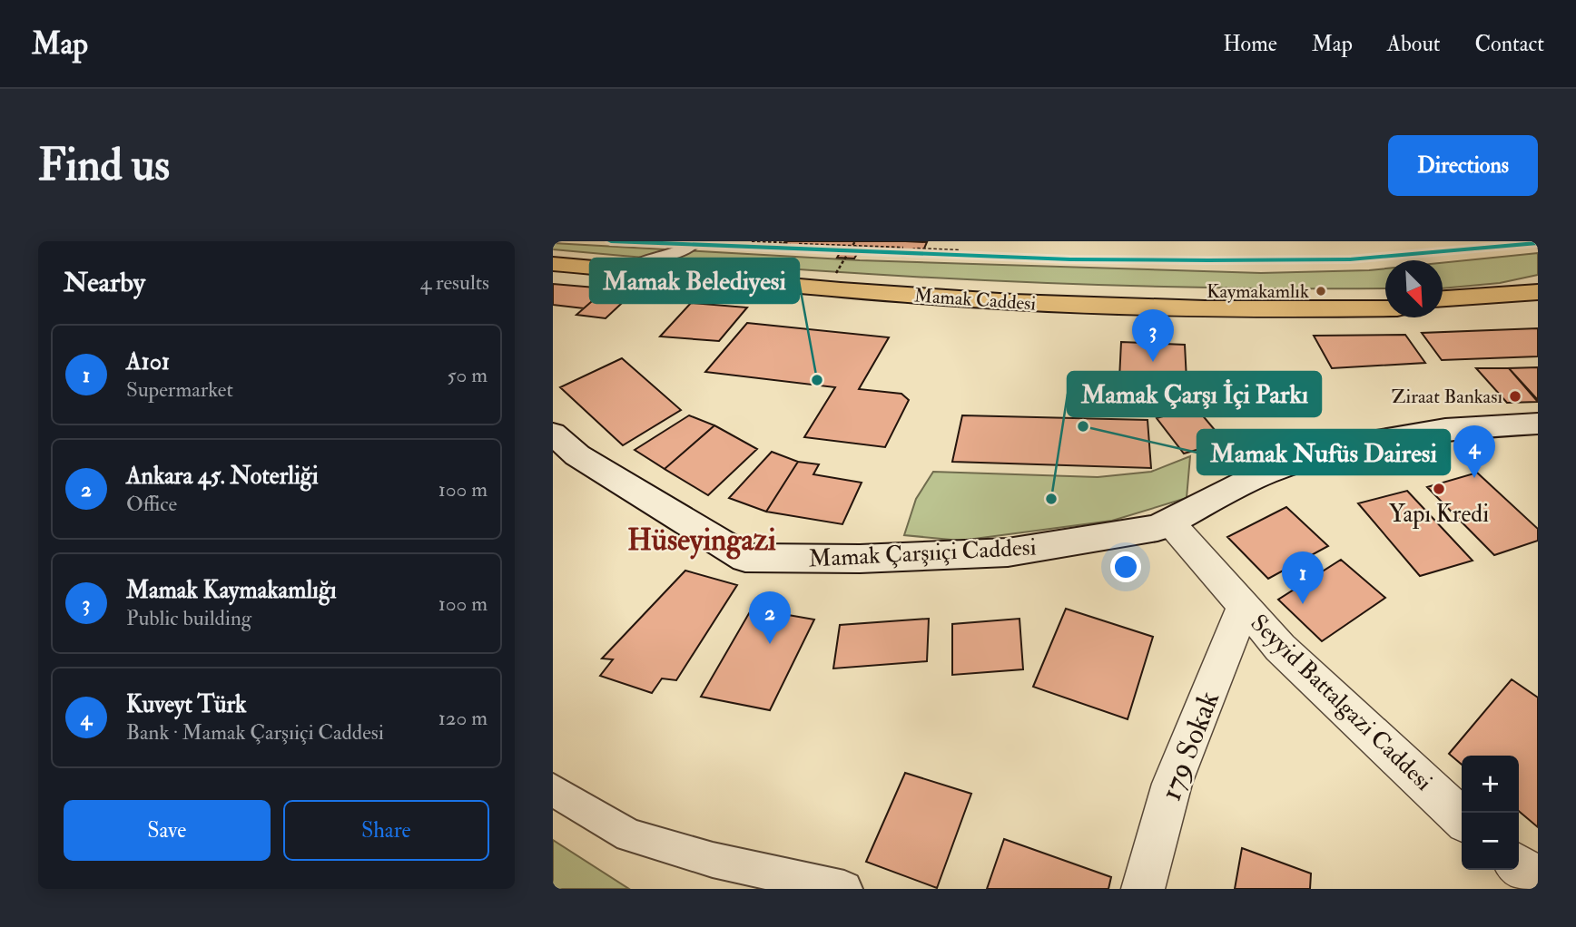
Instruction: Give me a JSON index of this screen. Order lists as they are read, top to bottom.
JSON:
{
  "streets": {
    "main road": ["Mamak Caddesi", "Mamak Çarşıiçi Caddesi"],
    "street": ["Seyyid Battalgazi Caddesi", "179 Sokak"]
  },
  "crossings": [
    ["Mamak Çarşıiçi Caddesi", "Seyyid Battalgazi Caddesi"],
    ["Seyyid Battalgazi Caddesi", "179 Sokak"]
  ],
  "districts": ["Hüseyingazi"],
  "places": [
    "Kaymakamlık",
    "Mamak Belediyesi",
    "Ziraat Bankası",
    "Mamak Nufüs Dairesi",
    "Yapı Kredi",
    "Mamak Çarşı İçi Parkı"
  ],
  "north": "bottom right",
  "page": {
    "header": "Map",
    "nav": [
      "Home",
      "Map",
      "About",
      "Contact"
    ],
    "buttons": [
      "Directions",
      ["Save", "Share"]
    ],
    "title": "Find us",
    "heading": ["Nearby", "4 results"],
    "pins": [
      "3",
      "4",
      "1",
      "2"
    ],
    "list": [
      {
        "mark": "1",
        "name": "A101",
        "note": "Supermarket",
        "value": "50 m"
      },
      {
        "mark": "2",
        "name": "Ankara 45. Noterliği",
        "note": "Office",
        "value": "100 m"
      },
      {
        "mark": "3",
        "name": "Mamak Kaymakamlığı",
        "note": "Public building",
        "value": "100 m"
      },
      {
        "mark": "4",
        "name": "Kuveyt Türk",
        "note": "Bank · Mamak Çarşıiçi Caddesi",
        "value": "120 m"
      }
    ],
    "map_buttons": ["+", "−"]
  }
}
